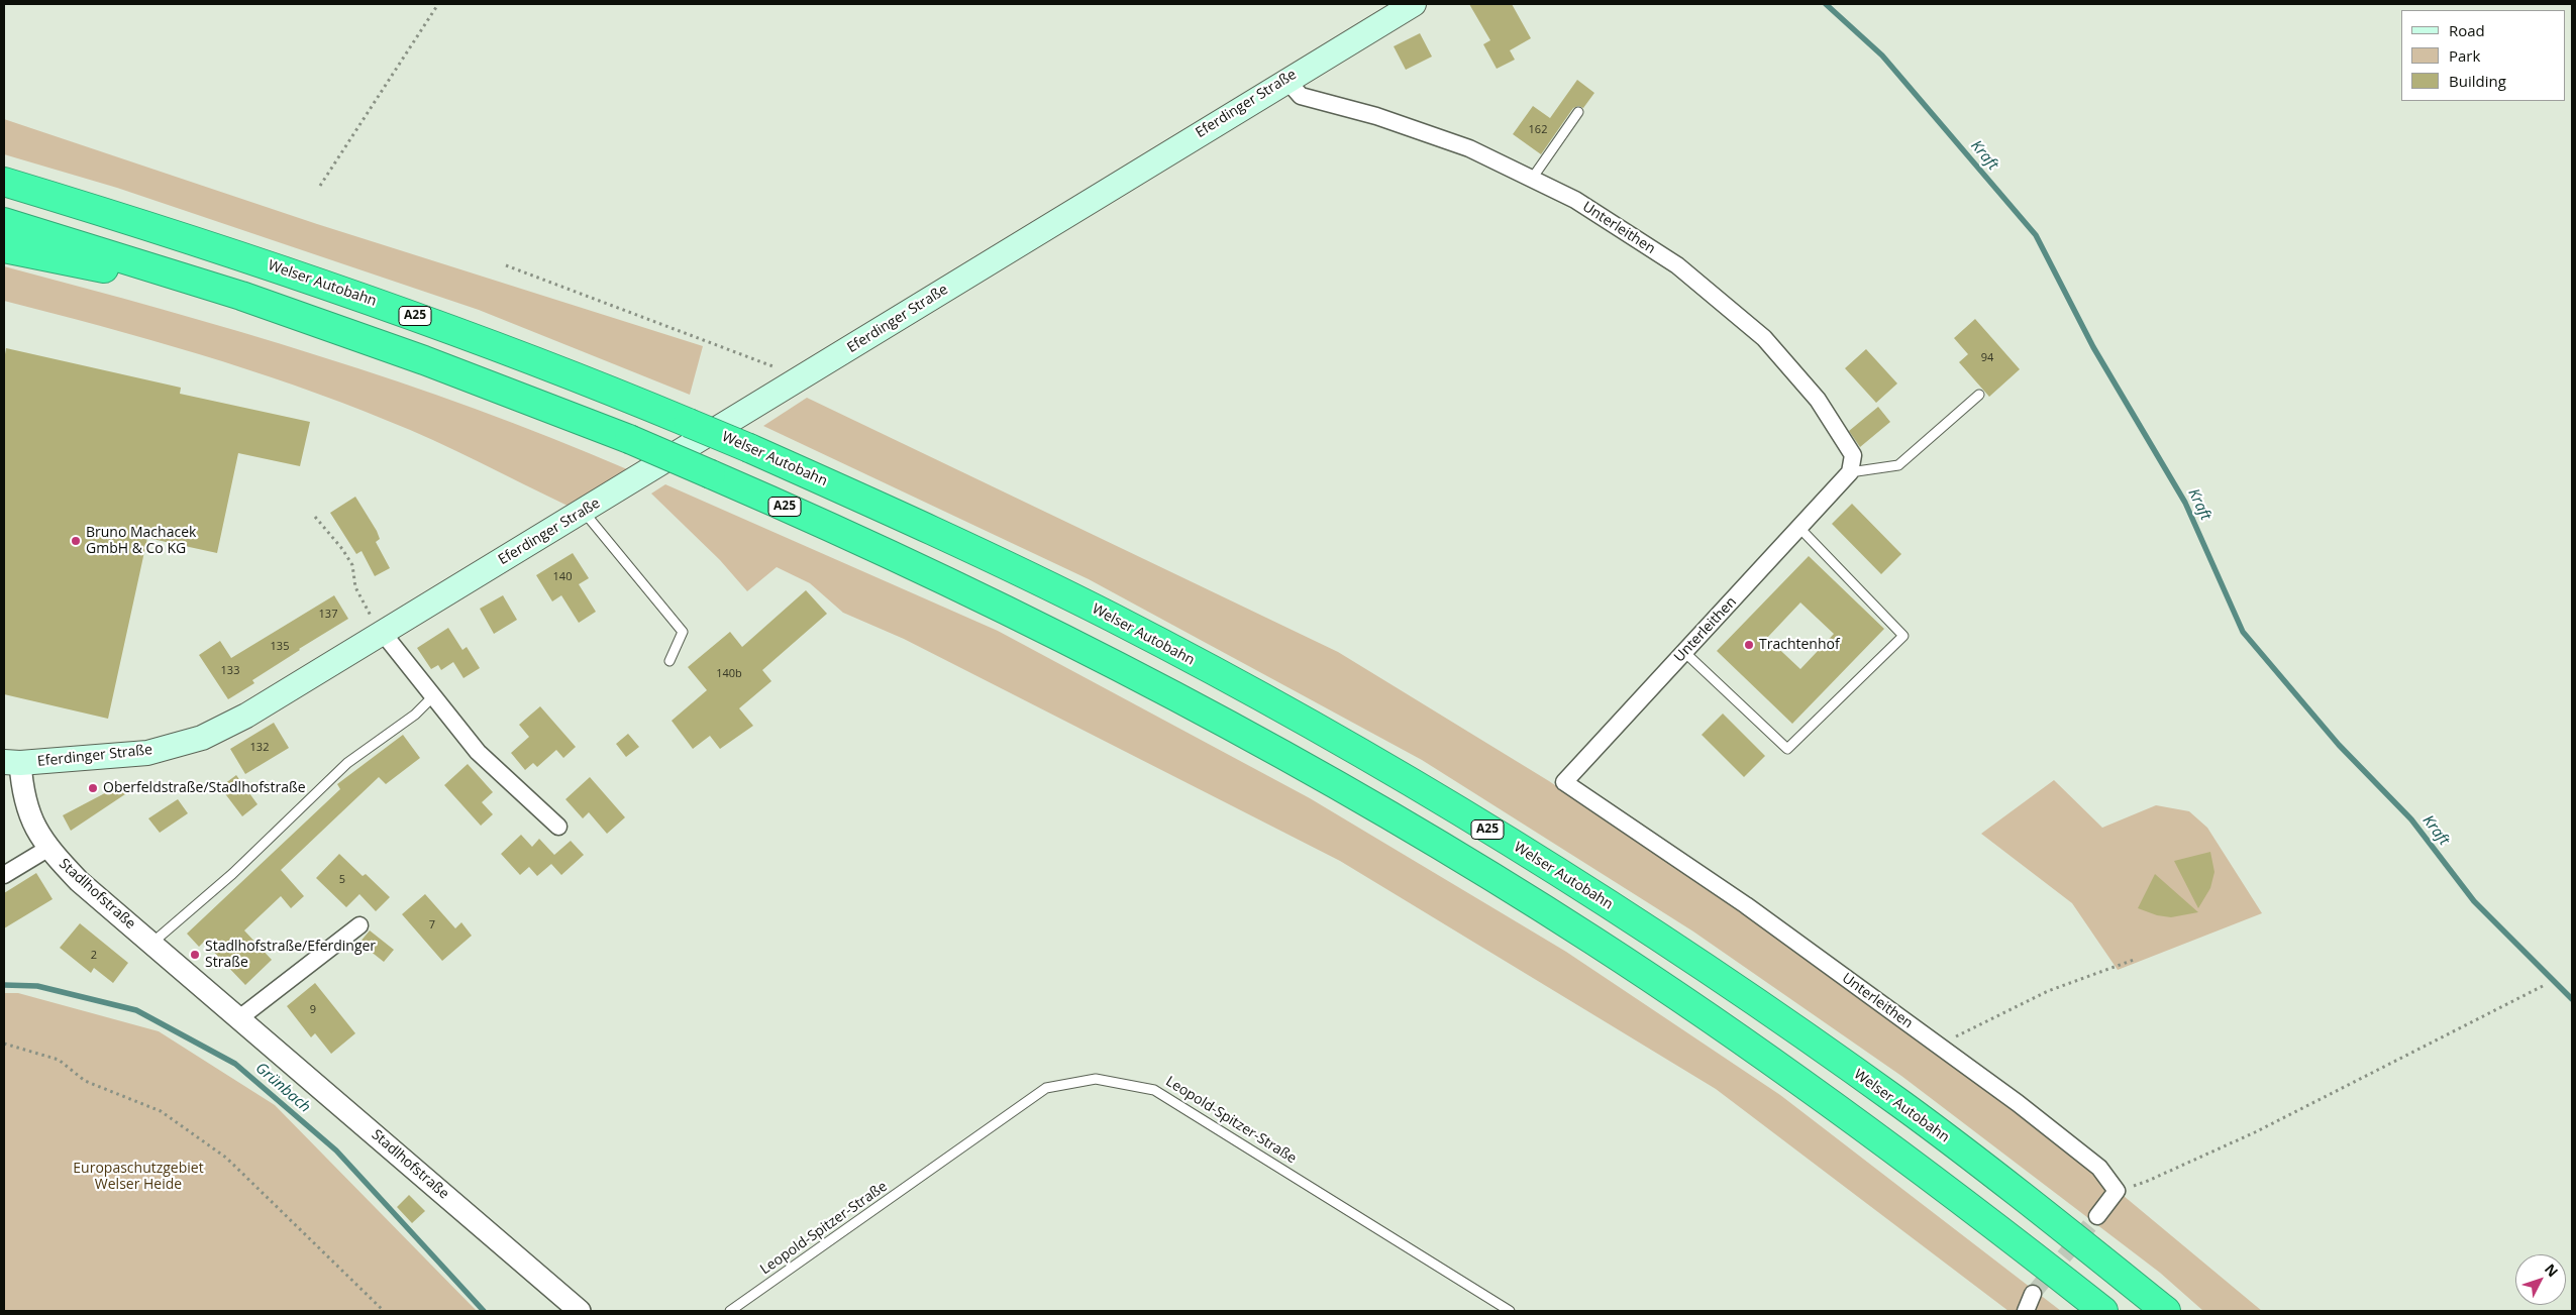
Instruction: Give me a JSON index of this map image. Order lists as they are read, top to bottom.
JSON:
{
  "streets": {
    "highway": ["Welser Autobahn", "A25"],
    "main road": ["Eferdinger Straße"],
    "street": ["Unterleithen", "Stadlhofstraße"],
    "lane": ["Leopold-Spitzer-Straße"]
  },
  "crossings": [
    ["Eferdinger Straße", "Unterleithen"],
    ["Eferdinger Straße", "Stadlhofstraße"]
  ],
  "water": ["Kraft", "Grünbach"],
  "parks": ["Europaschutzgebiet Welser Heide"],
  "places": [
    "Bruno Machacek GmbH & Co KG",
    "Trachtenhof",
    "Oberfeldstraße/Stadlhofstraße",
    "Stadlhofstraße/Eferdinger Straße"
  ],
  "house_numbers": [
    "162",
    "94",
    "140",
    "137",
    "135",
    "133",
    "140b",
    "132",
    "5",
    "7",
    "2",
    "9"
  ],
  "legend": ["Road", "Park", "Building"],
  "north": "top right"
}
